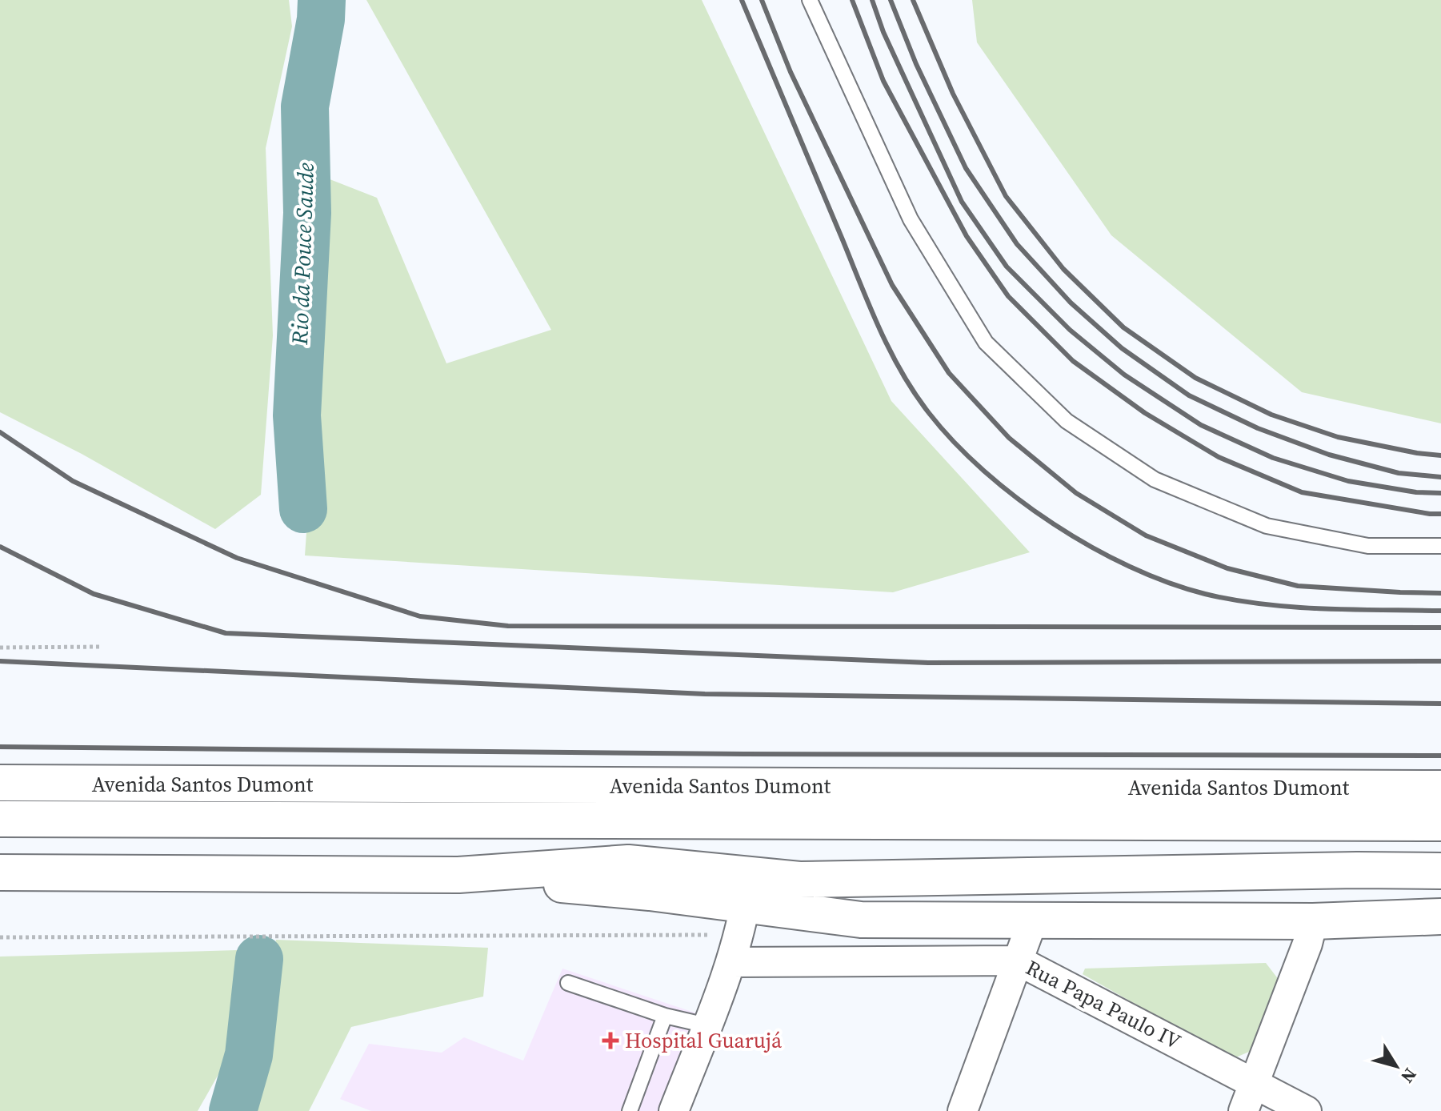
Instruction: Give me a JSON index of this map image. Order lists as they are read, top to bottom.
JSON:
{
  "streets": {
    "main road": ["Avenida Santos Dumont"],
    "street": ["Rua Papa Paulo IV"]
  },
  "water": ["Rio da Pouce Saude"],
  "places": {
    "health": ["Hospital Guarujá"]
  },
  "north": "bottom right"
}
